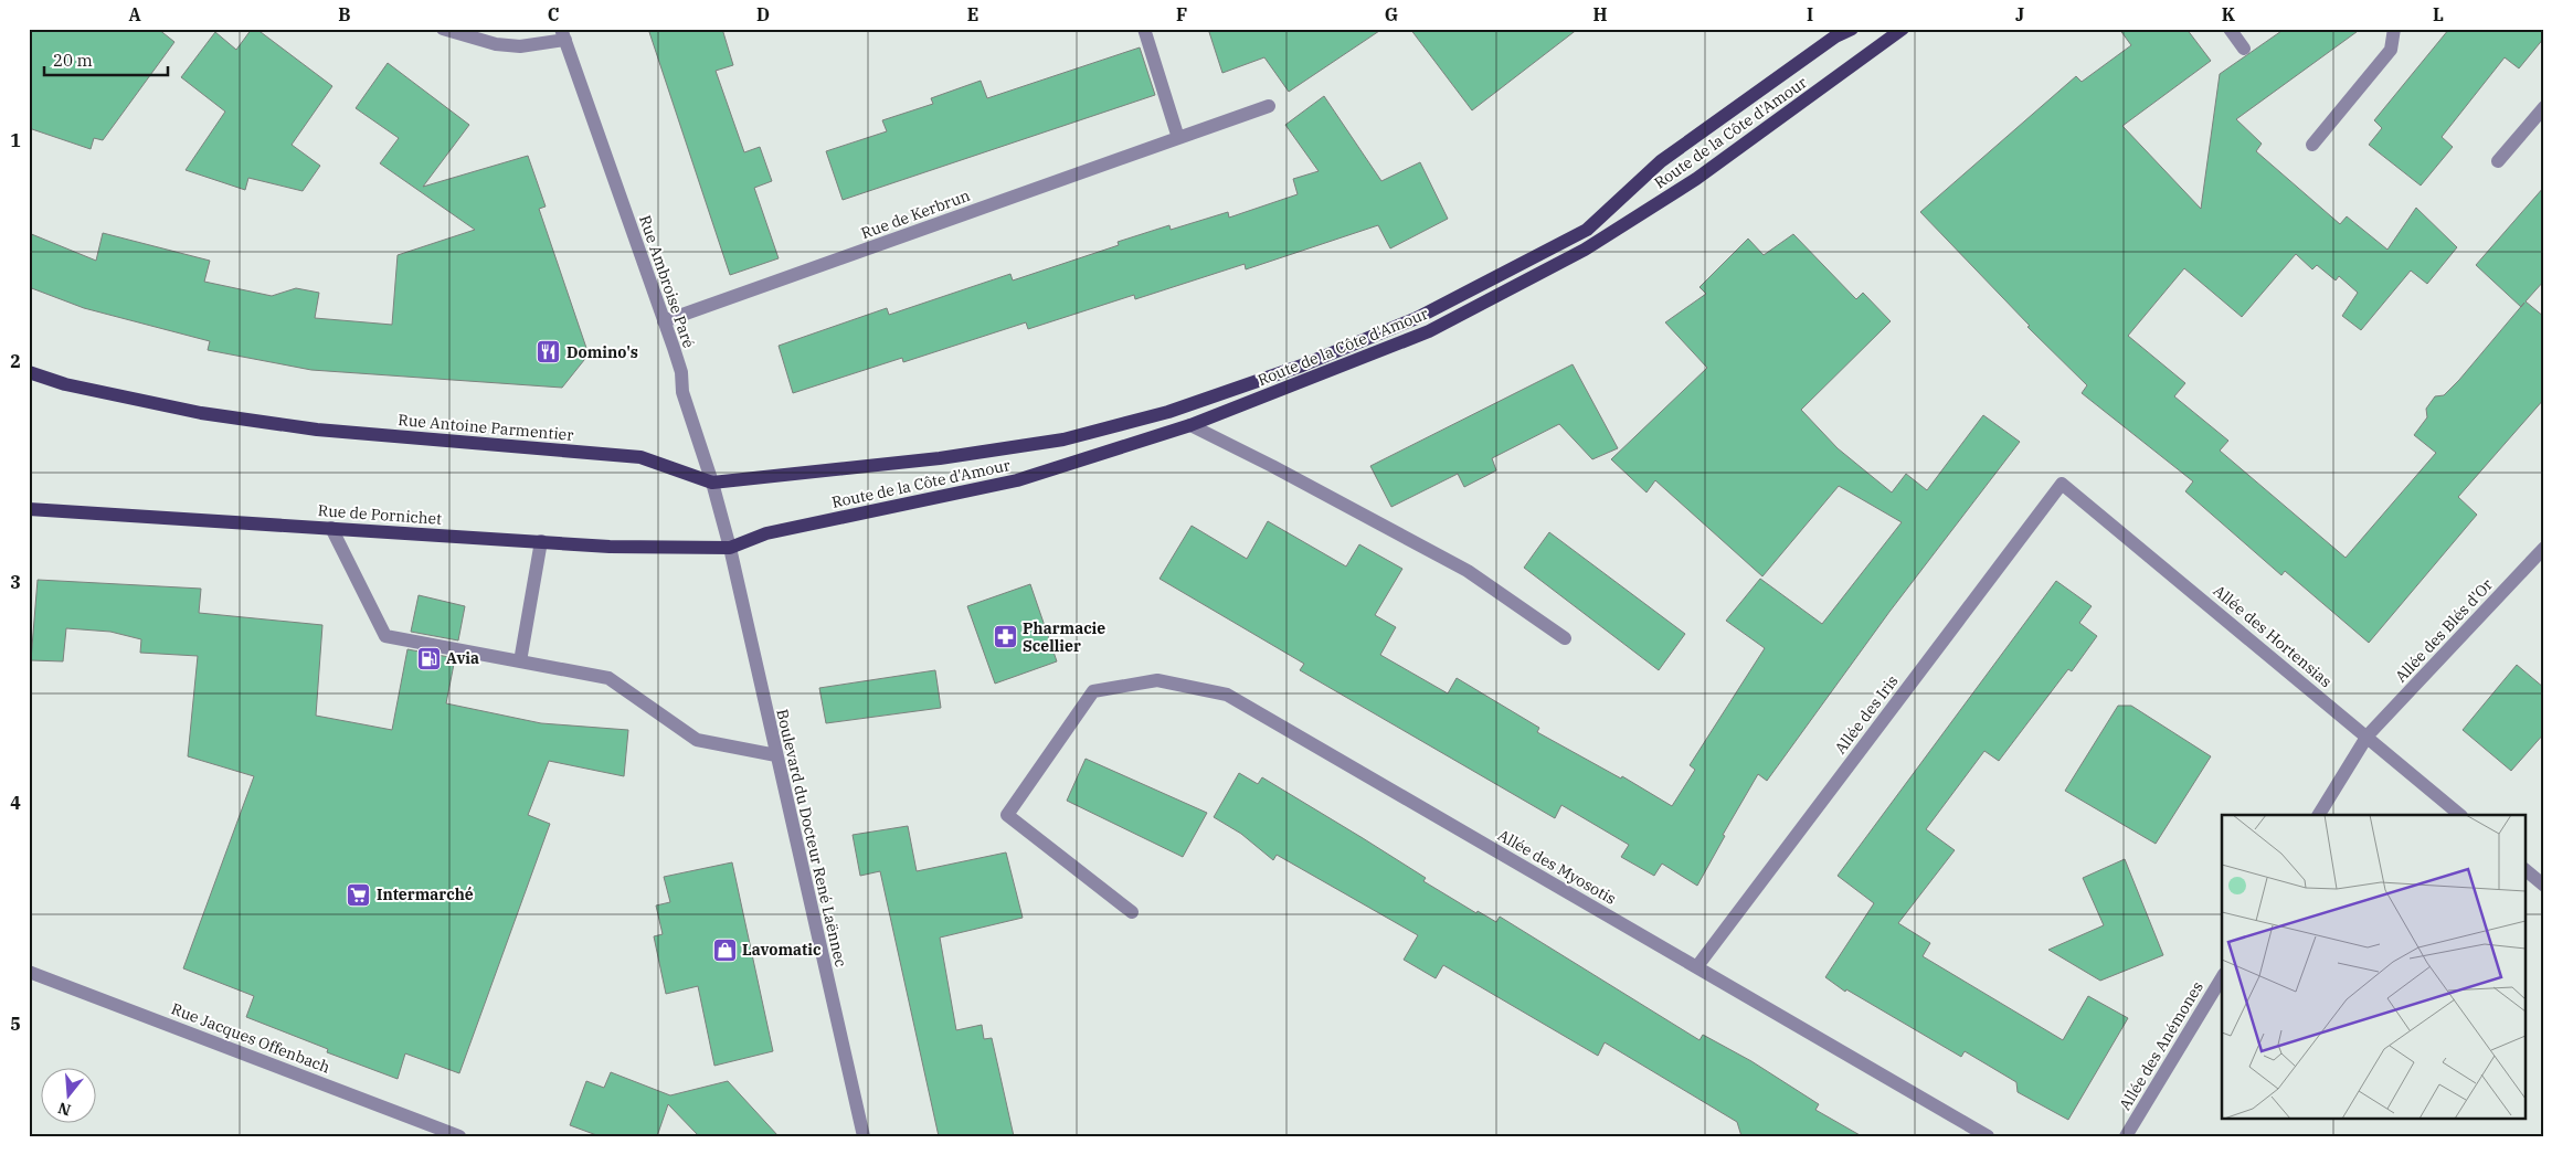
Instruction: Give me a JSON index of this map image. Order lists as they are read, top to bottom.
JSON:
{
  "streets": {
    "main road": ["Route de la Côte d'Amour", "Rue Antoine Parmentier", "Rue de Pornichet"],
    "street": [
      "Rue de Kerbrun",
      "Rue Ambroise Paré",
      "Allée des Blés d'Or",
      "Allée des Hortensias",
      "Allée des Iris",
      "Boulevard du Docteur René Laënnec",
      "Allée des Myosotis",
      "Rue Jacques Offenbach",
      "Allée des Anémones"
    ]
  },
  "crossings": [
    ["Route de la Côte d'Amour", "Rue Ambroise Paré"],
    ["Route de la Côte d'Amour", "Rue Antoine Parmentier"],
    ["Route de la Côte d'Amour", "Rue de Pornichet"],
    ["Route de la Côte d'Amour", "Boulevard du Docteur René Laënnec"],
    ["Rue de Kerbrun", "Rue Ambroise Paré"],
    ["Rue Ambroise Paré", "Rue Antoine Parmentier"],
    ["Rue Ambroise Paré", "Rue de Pornichet"],
    ["Rue Ambroise Paré", "Boulevard du Docteur René Laënnec"],
    ["Rue de Pornichet", "Boulevard du Docteur René Laënnec"],
    ["Allée des Blés d'Or", "Allée des Hortensias"],
    ["Allée des Hortensias", "Allée des Iris"],
    ["Allée des Iris", "Allée des Myosotis"]
  ],
  "places": {
    "restaurant": ["Domino's"],
    "pharmacy": ["Pharmacie Scellier"],
    "fuel station": ["Avia"],
    "supermarket": ["Intermarché"],
    "shop": ["Lavomatic"]
  },
  "scale_bar": "20 m",
  "north": "bottom",
  "grid": {
    "columns": [
      "A",
      "B",
      "C",
      "D",
      "E",
      "F",
      "G",
      "H",
      "I",
      "J",
      "K",
      "L"
    ],
    "rows": [
      "1",
      "2",
      "3",
      "4",
      "5"
    ]
  }
}
